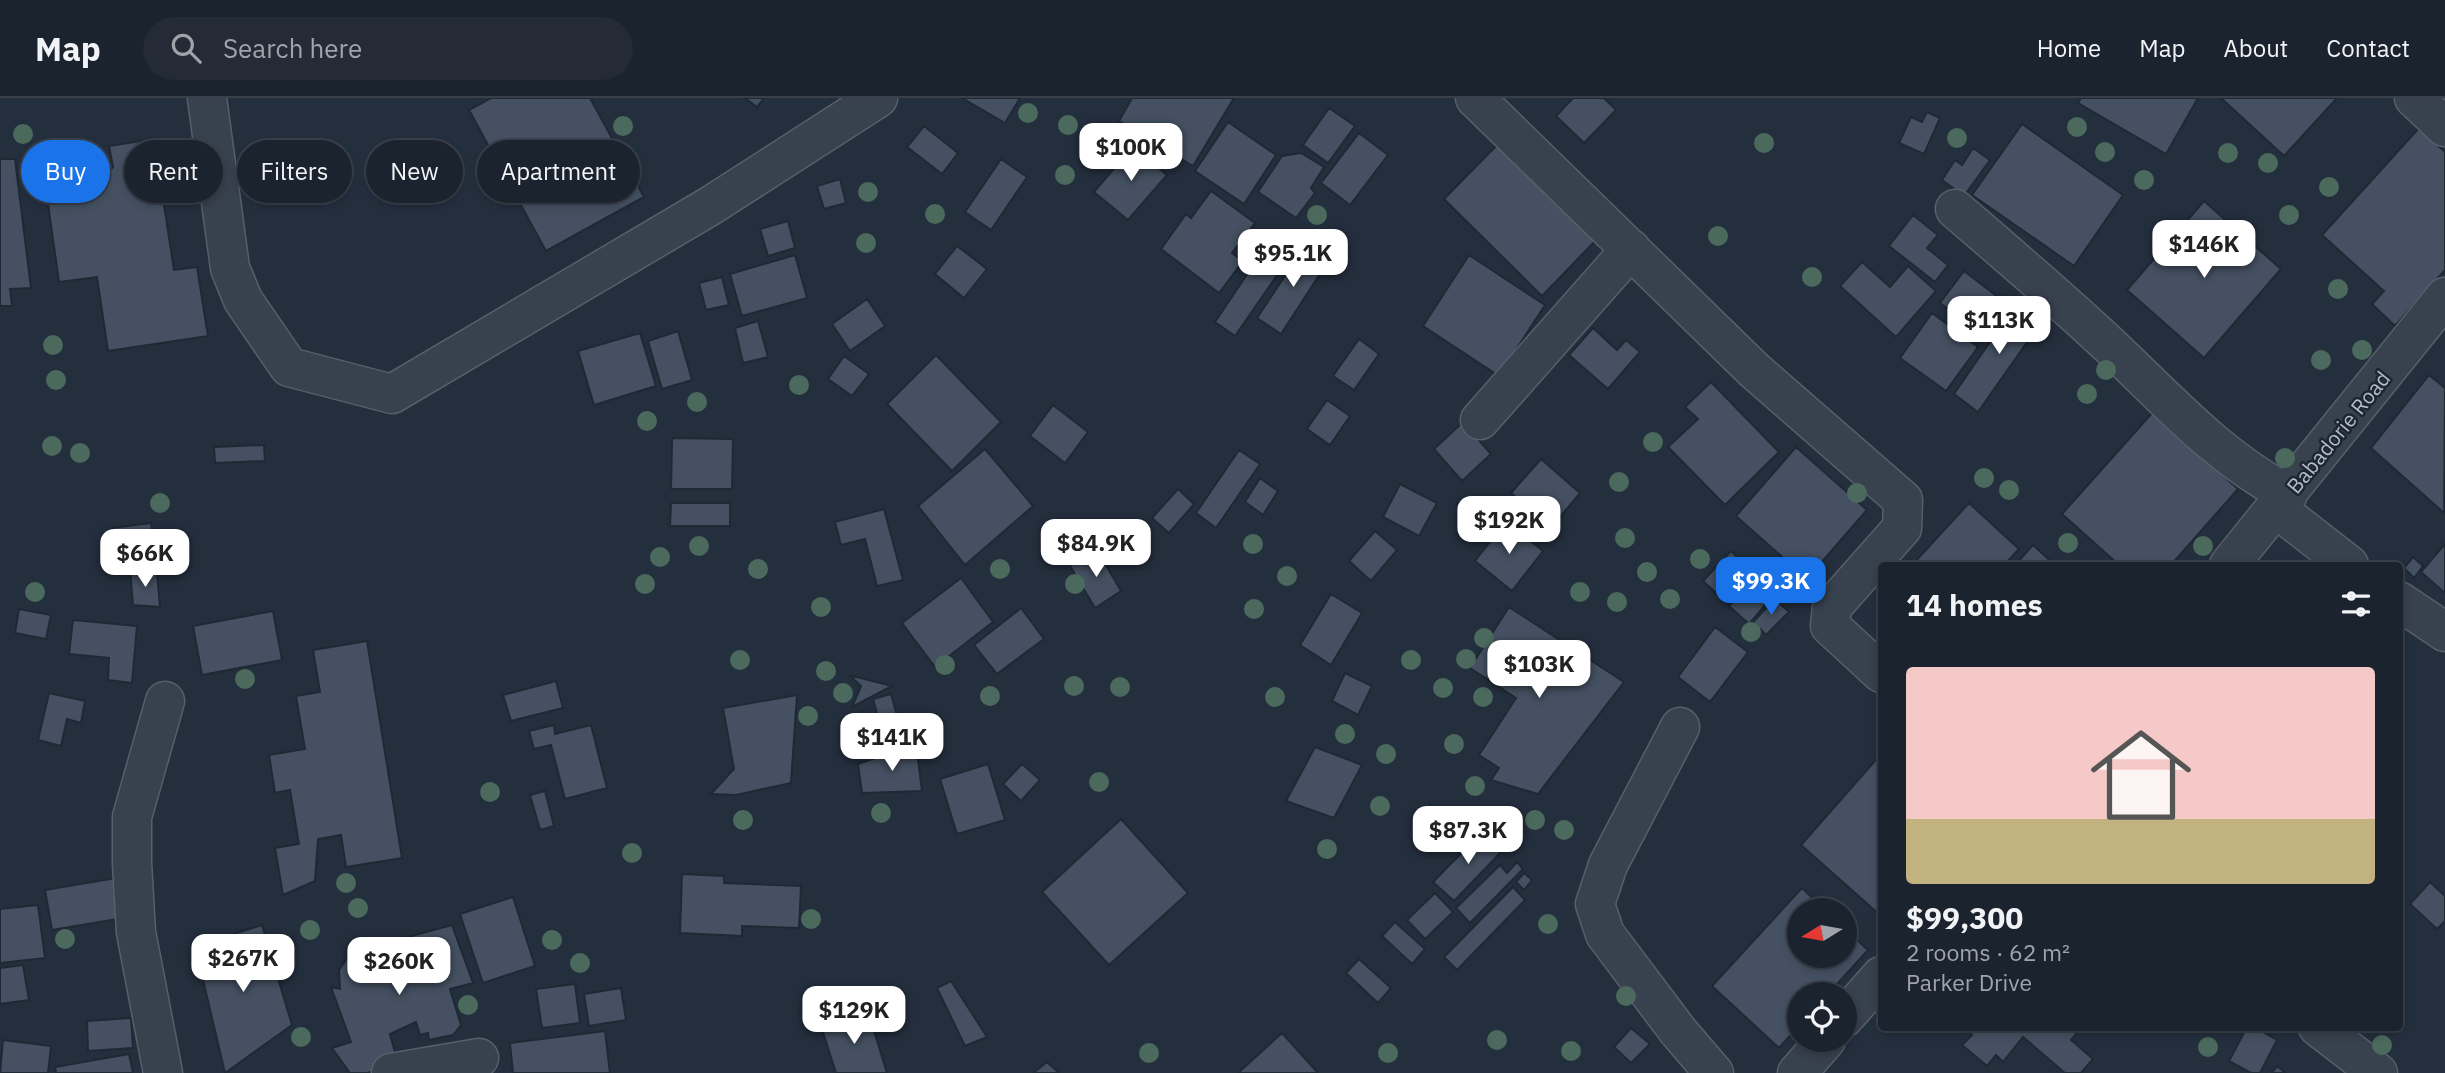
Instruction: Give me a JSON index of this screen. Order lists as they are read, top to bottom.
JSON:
{
  "streets": {
    "street": ["Babadorie Road"]
  },
  "north": "left",
  "page": {
    "header": "Map",
    "search": "Search here",
    "nav": [
      "Home",
      "Map",
      "About",
      "Contact"
    ],
    "price": [
      "$100K",
      "$146K",
      "$95.1K",
      "$113K",
      "$192K",
      "$84.9K",
      "$66K",
      "$99.3K",
      "$103K",
      "$141K",
      "$87.3K",
      "$267K",
      "$260K",
      "$129K"
    ],
    "chip": [
      "Buy",
      "Rent",
      "Filters",
      "New",
      "Apartment"
    ],
    "heading": "14 homes",
    "list": [
      {
        "name": "$99,300",
        "note": "2 rooms · 62 m² · Parker Drive"
      }
    ]
  }
}
